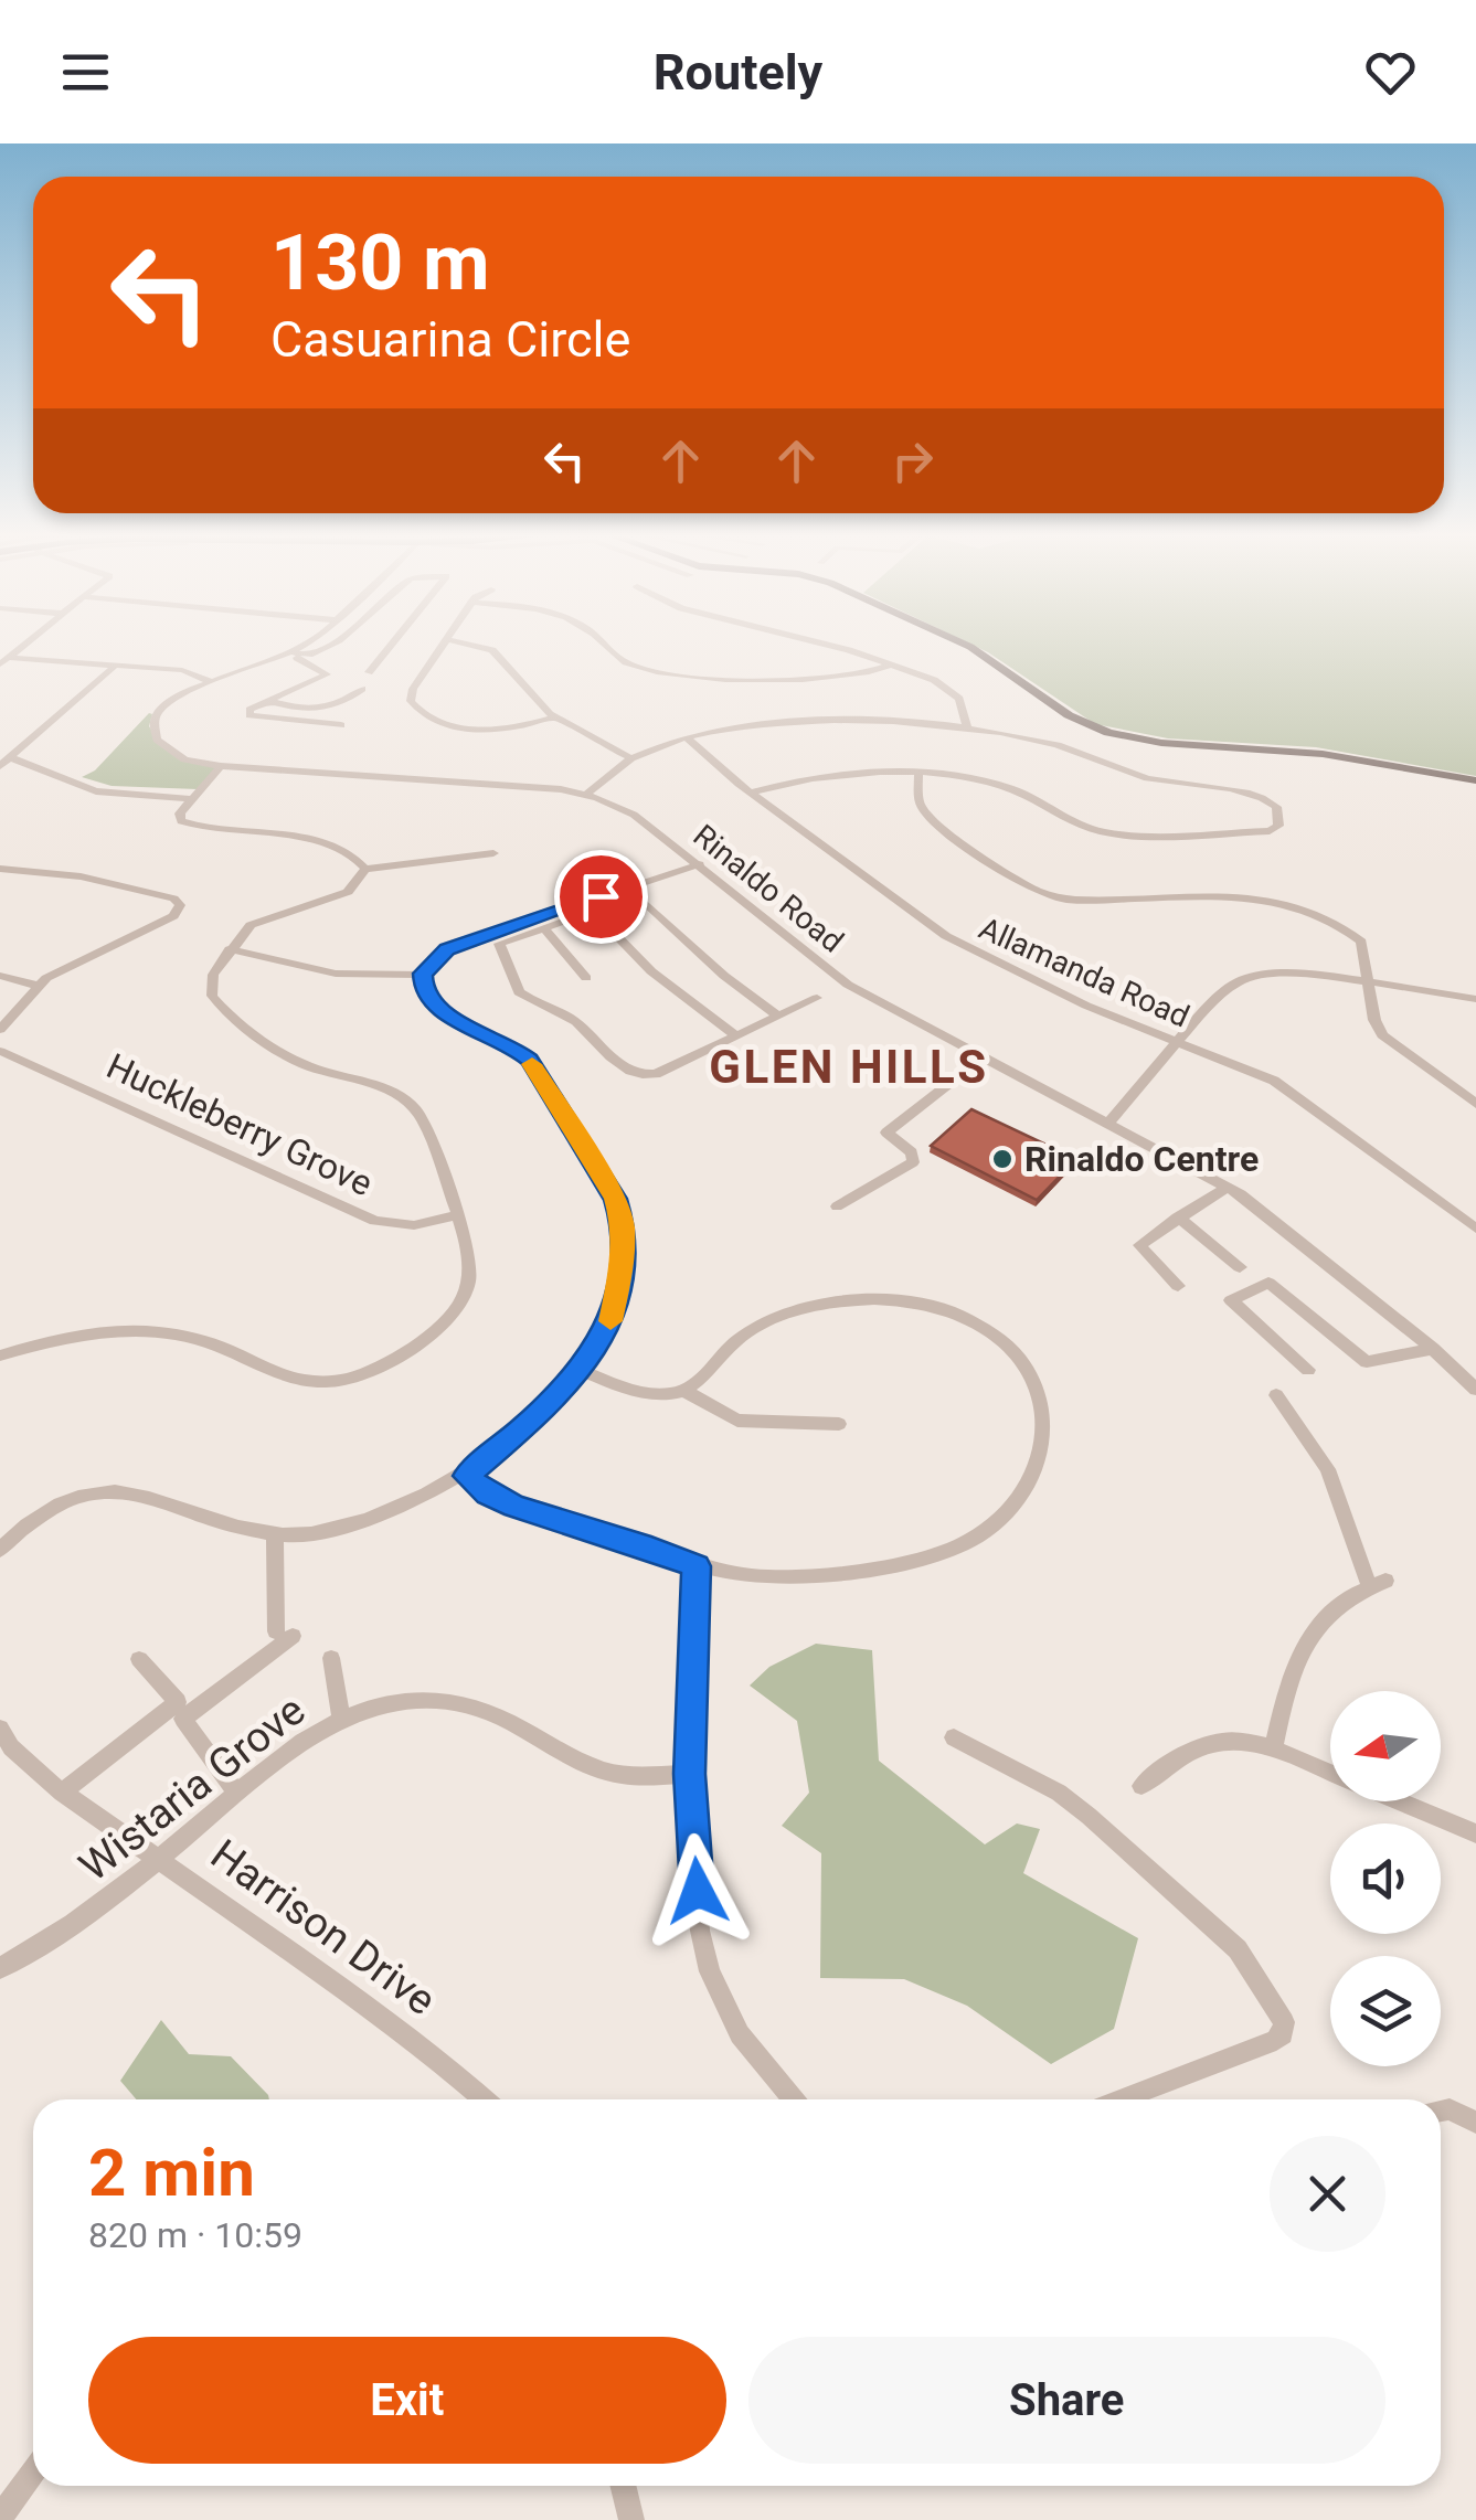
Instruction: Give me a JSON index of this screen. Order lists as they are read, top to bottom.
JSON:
{
  "streets": {
    "street": [
      "Rinaldo Road",
      "Allamanda Road",
      "Huckleberry Grove",
      "Wistaria Grove",
      "Harrison Drive"
    ]
  },
  "crossings": [
    ["Wistaria Grove", "Harrison Drive"]
  ],
  "districts": ["GLEN HILLS"],
  "places": ["Rinaldo Centre"],
  "north": "left",
  "page": {
    "header": "Routely",
    "turn": ["130 m", "Casuarina Circle"],
    "heading": ["2 min", "820 m · 10:59"],
    "buttons": ["Exit", "Share"]
  }
}
